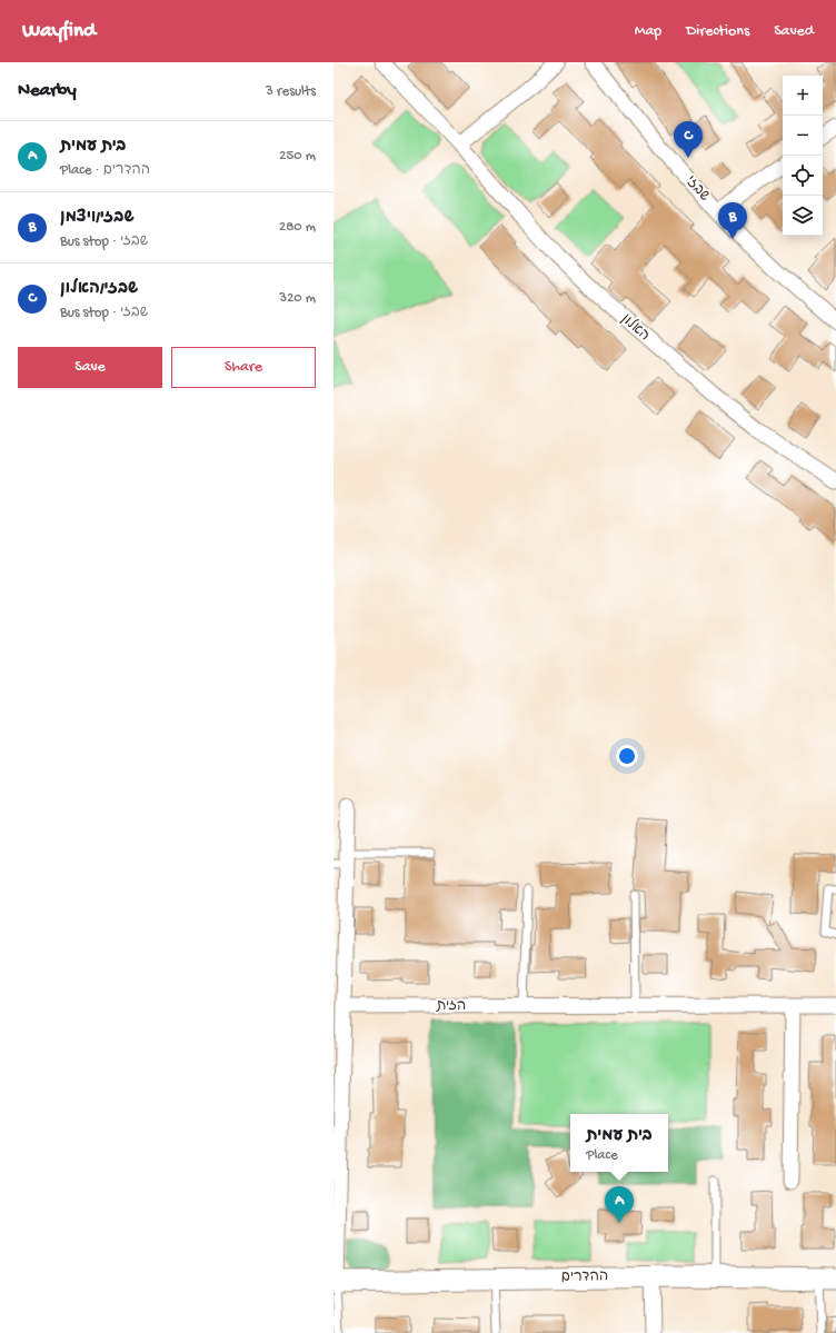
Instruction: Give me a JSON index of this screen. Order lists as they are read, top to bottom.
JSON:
{
  "streets": {
    "street": [
      "שבזי",
      "האלון",
      "הזית",
      "ההדרים"
    ]
  },
  "page": {
    "header": "Wayfind",
    "nav": ["Map", "Directions", "Saved"],
    "heading": ["Nearby", "3 results"],
    "map_buttons": ["+", "−"],
    "list": [
      {
        "mark": "A",
        "name": "בית עמית",
        "note": "Place · ההדרים",
        "value": "250 m"
      },
      {
        "mark": "B",
        "name": "שבזי/ויצמן",
        "note": "Bus stop · שבזי",
        "value": "280 m"
      },
      {
        "mark": "C",
        "name": "שבזי/האלון",
        "note": "Bus stop · שבזי",
        "value": "320 m"
      }
    ],
    "pins": ["C", "B", "A"],
    "buttons": ["Save", "Share"],
    "popup": ["בית עמית", "Place"]
  }
}
